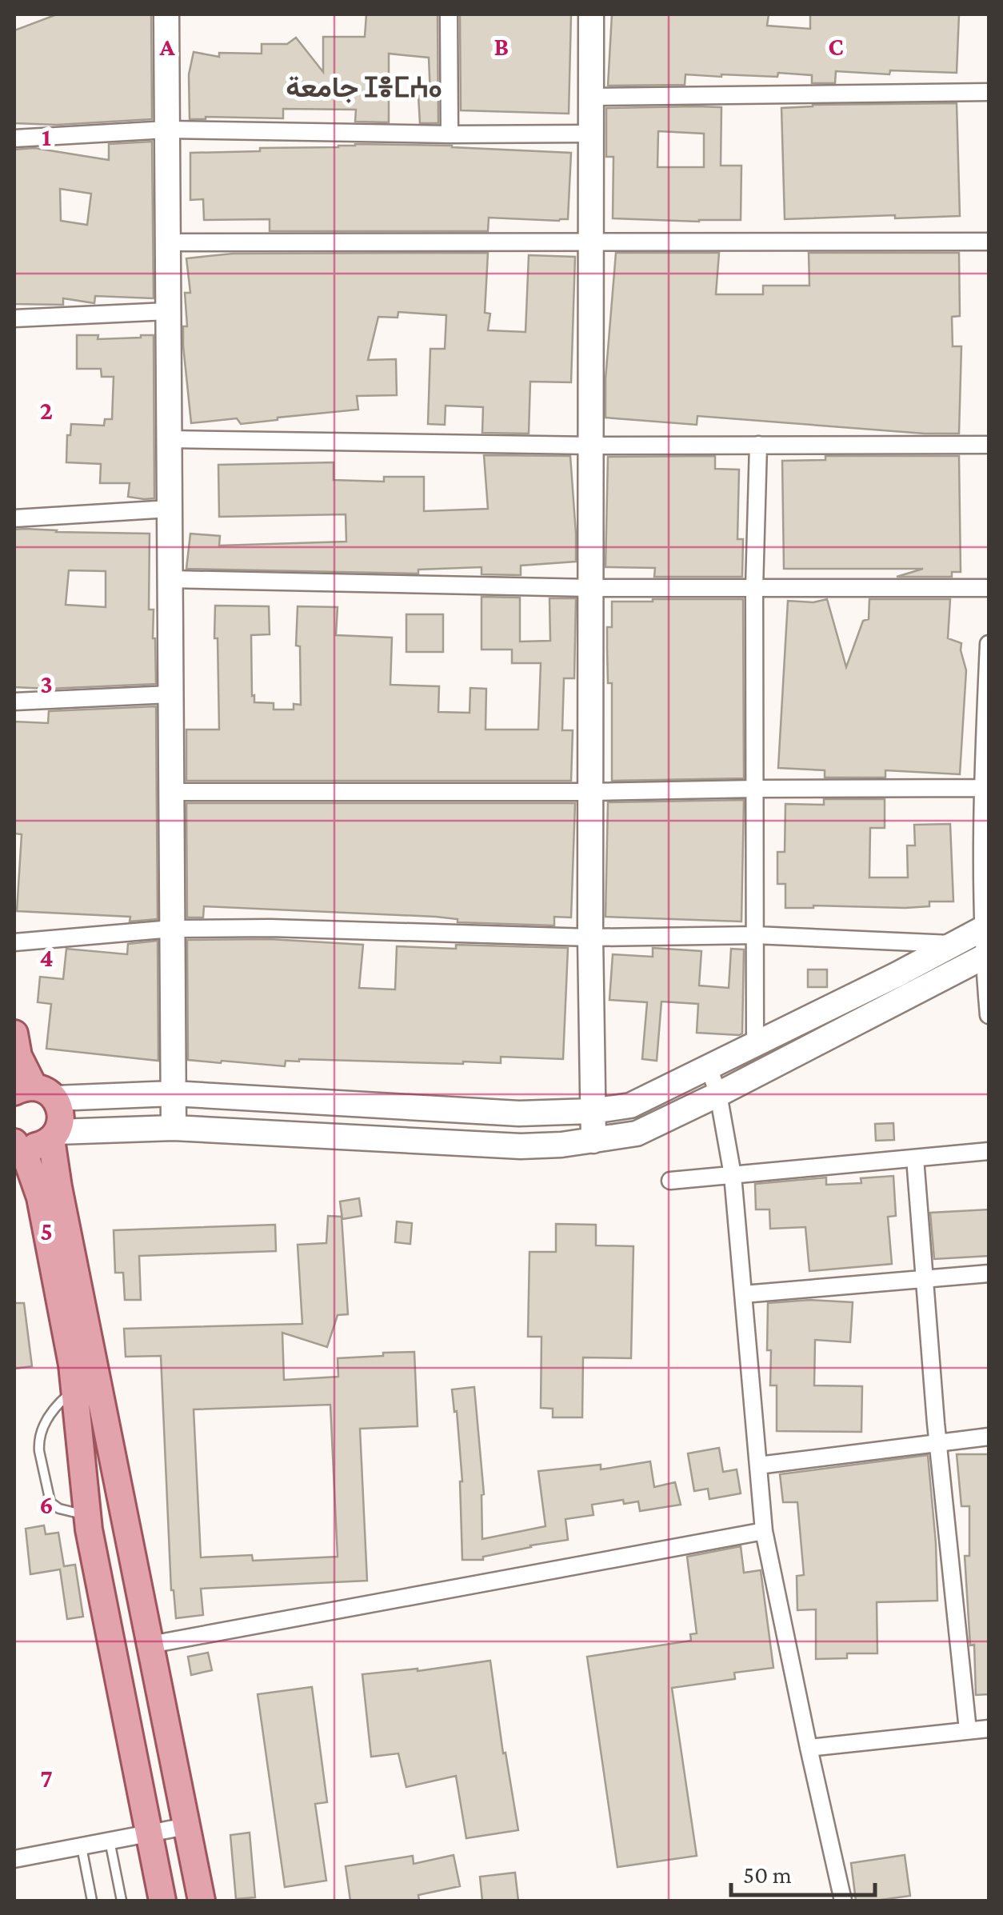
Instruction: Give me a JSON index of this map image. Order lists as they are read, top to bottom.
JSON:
{
  "districts": ["جامعة ⵊⴻⵎⵄⴰ"],
  "scale_bar": "50 m",
  "grid": {
    "columns": ["A", "B", "C"],
    "rows": [
      "1",
      "2",
      "3",
      "4",
      "5",
      "6",
      "7"
    ]
  }
}
